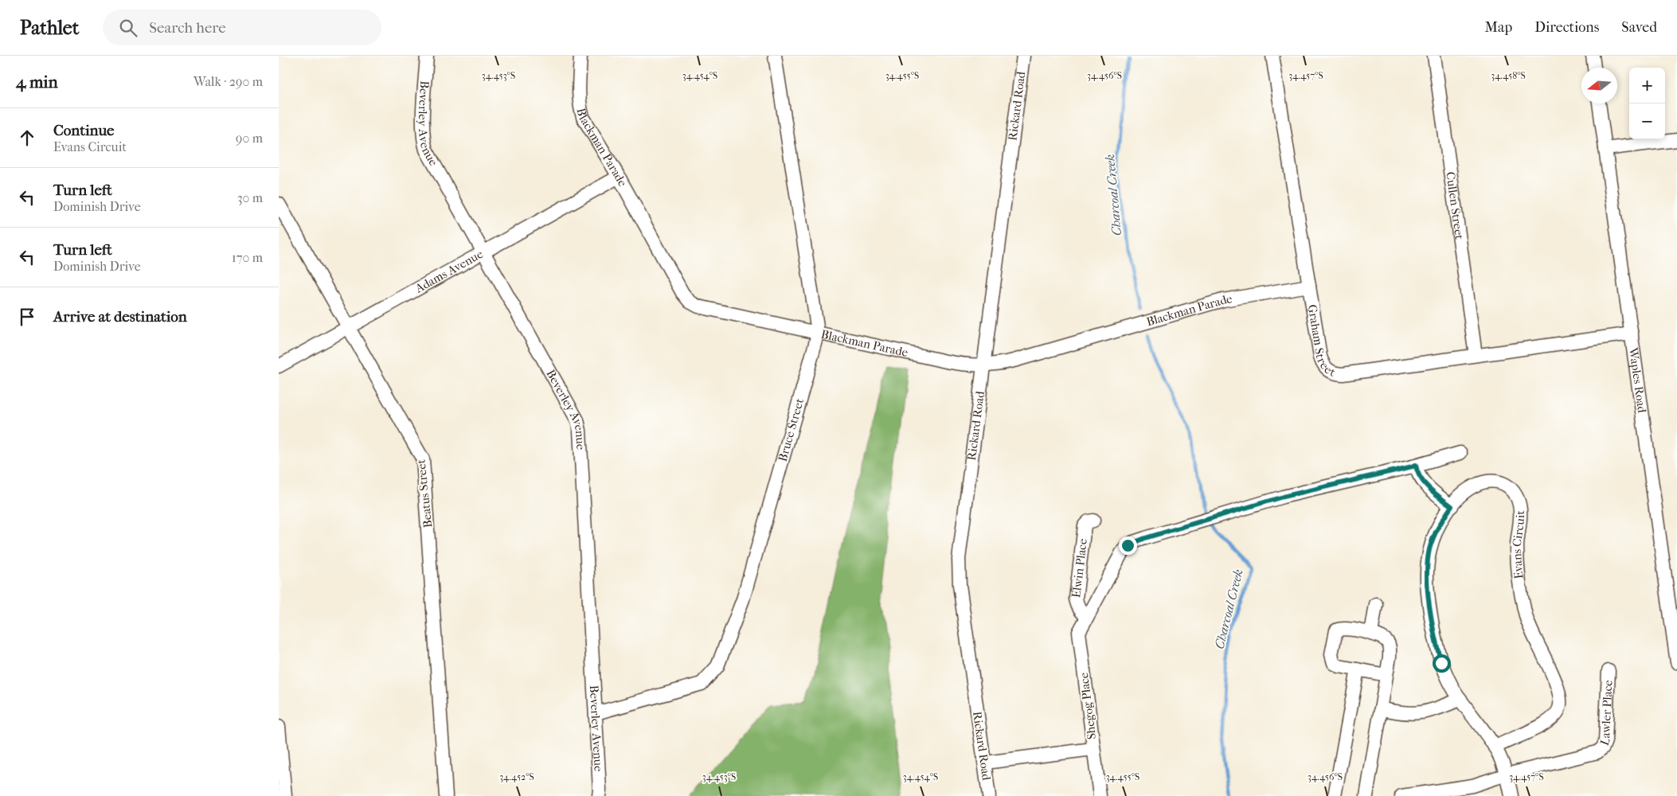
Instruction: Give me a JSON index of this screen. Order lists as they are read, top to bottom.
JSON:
{
  "streets": {
    "street": [
      "Rickard Road",
      "Beverley Avenue",
      "Blackman Parade",
      "Cullen Street",
      "Adams Avenue",
      "Graham Street",
      "Waples Road",
      "Bruce Street",
      "Beatus Street",
      "Evans Circuit",
      "Elwin Place",
      "Shegog Place",
      "Lawler Place"
    ]
  },
  "crossings": [
    ["Rickard Road", "Blackman Parade"],
    ["Beverley Avenue", "Adams Avenue"],
    ["Beverley Avenue", "Bruce Street"],
    ["Blackman Parade", "Adams Avenue"],
    ["Blackman Parade", "Graham Street"],
    ["Blackman Parade", "Bruce Street"],
    ["Cullen Street", "Graham Street"],
    ["Adams Avenue", "Beatus Street"],
    ["Graham Street", "Waples Road"],
    ["Evans Circuit", "Lawler Place"],
    ["Elwin Place", "Shegog Place"]
  ],
  "water": ["Charcoal Creek"],
  "north": "left",
  "page": {
    "header": "Pathlet",
    "search": "Search here",
    "nav": ["Map", "Directions", "Saved"],
    "heading": ["4 min", "Walk · 290 m"],
    "map_buttons": ["+", "−"],
    "list": [
      ["Continue", "Evans Circuit", "90 m"],
      ["Turn left", "Dominish Drive", "30 m"],
      ["Turn left", "Dominish Drive", "170 m"],
      "Arrive at destination"
    ]
  },
  "coordinates": [
    "34.453°S",
    "34.454°S",
    "34.455°S",
    "34.456°S",
    "34.457°S",
    "34.458°S",
    "34.452°S"
  ]
}
